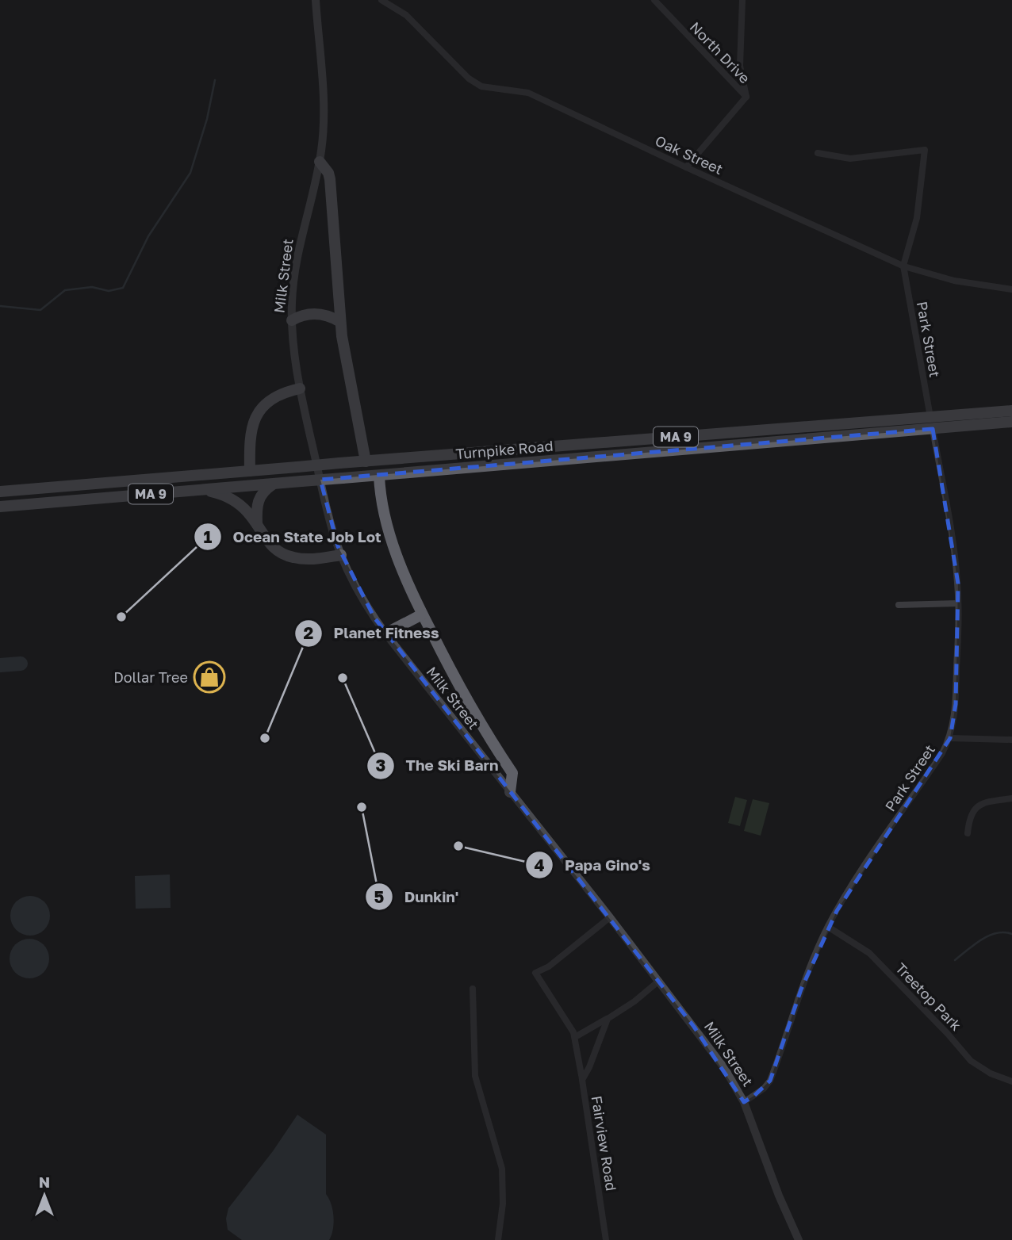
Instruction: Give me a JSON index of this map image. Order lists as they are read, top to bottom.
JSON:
{
  "streets": {
    "highway": ["MA 9", "Turnpike Road"],
    "main road": ["Milk Street"],
    "street": [
      "North Drive",
      "Oak Street",
      "Park Street",
      "Treetop Park",
      "Fairview Road"
    ]
  },
  "crossings": [
    ["Oak Street", "Park Street"],
    ["Milk Street", "Park Street"],
    ["Park Street", "Turnpike Road"],
    ["Park Street", "Treetop Park"]
  ],
  "places": {
    "other": [
      "Ocean State Job Lot",
      "The Ski Barn",
      "Planet Fitness",
      "Dunkin'",
      "Papa Gino's"
    ],
    "shop": ["Dollar Tree"]
  },
  "north": "top"
}
